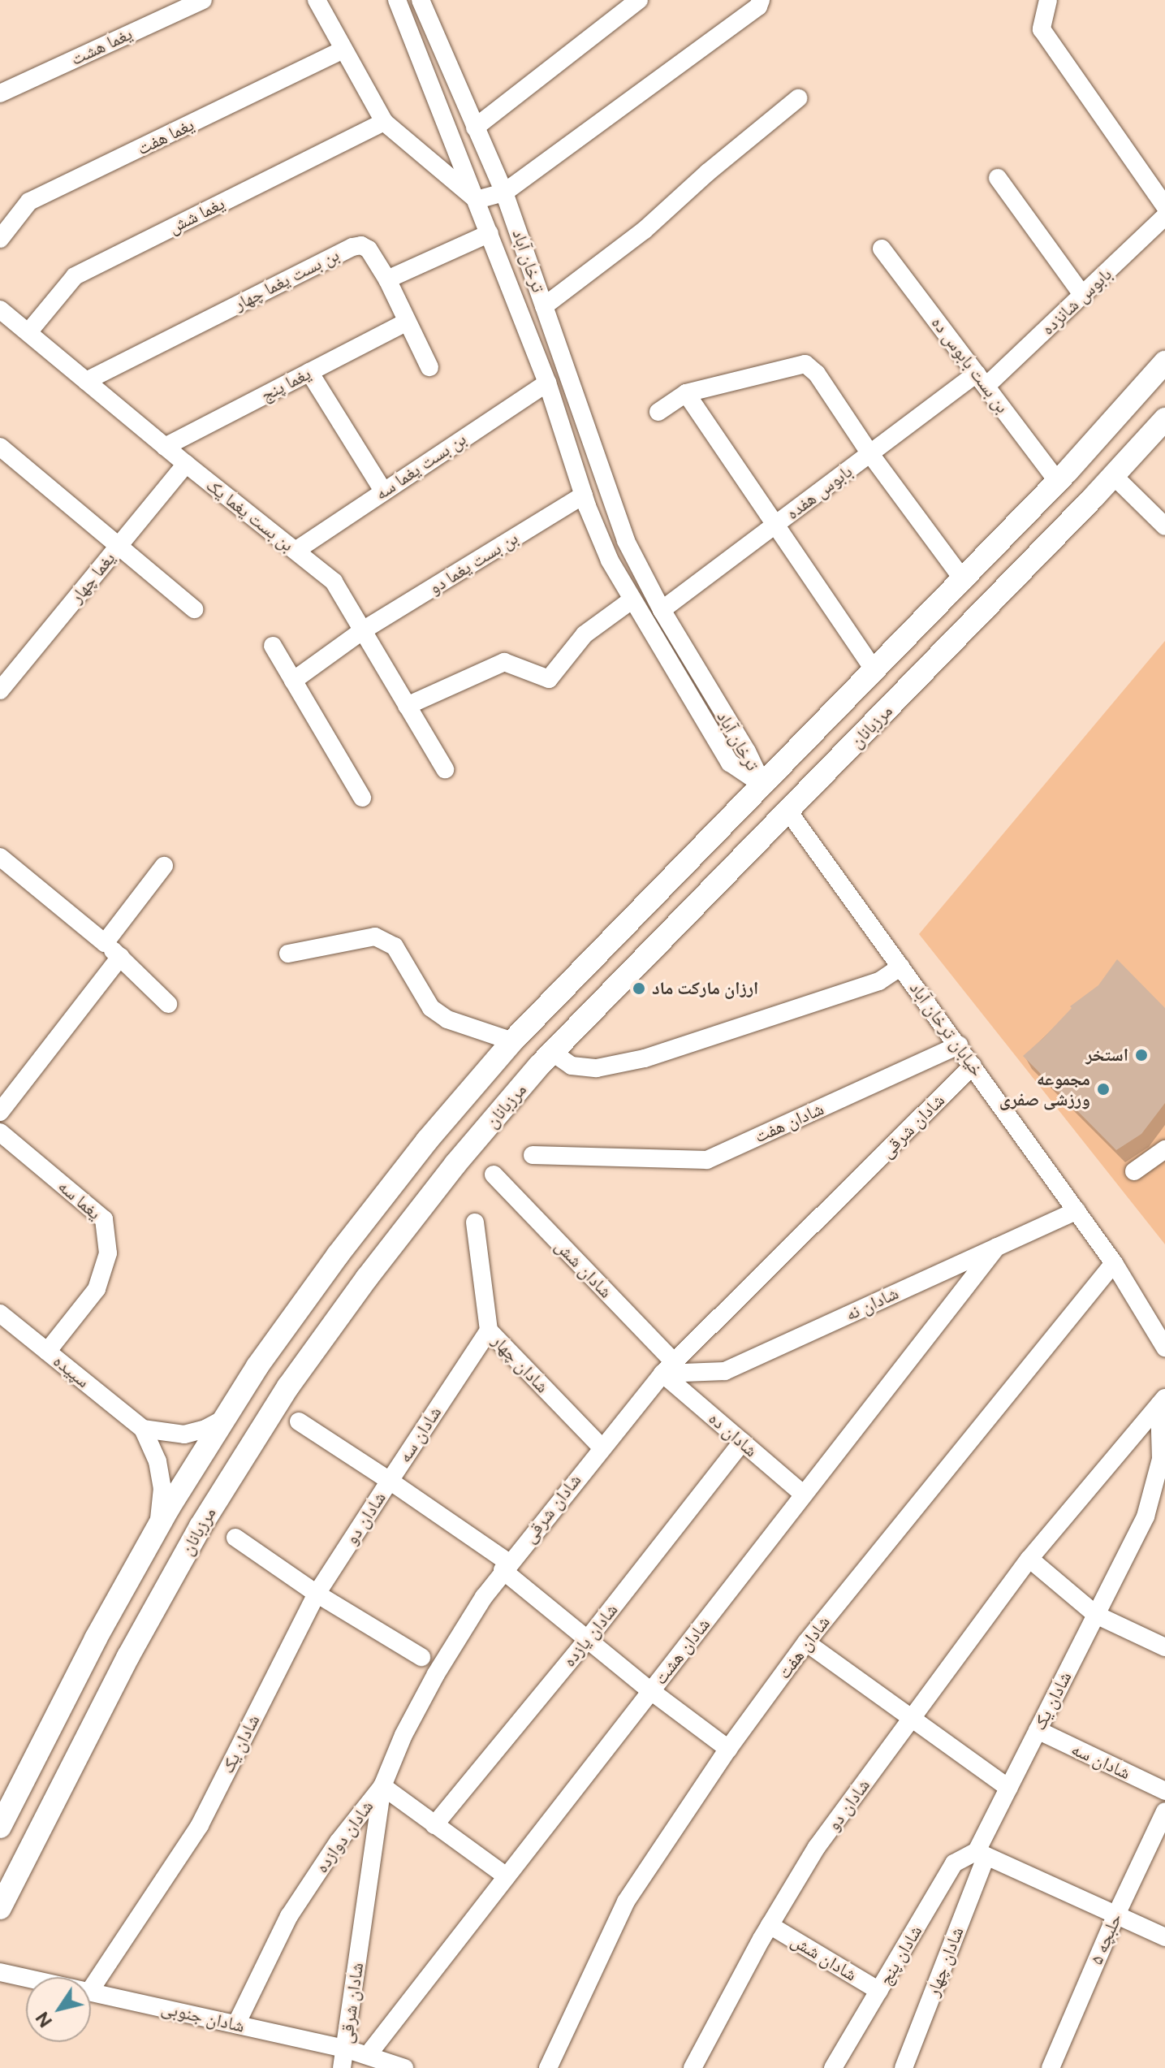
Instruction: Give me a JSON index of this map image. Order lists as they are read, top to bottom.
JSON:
{
  "streets": {
    "main road": ["مرزبانان"],
    "street": [
      "یغما هشت",
      "یغما هفت",
      "یغما شش",
      "ترخان آباد",
      "بن بست یغما چهار",
      "بابوس شانزده",
      "بن بست بابوس ده",
      "یغما پنج",
      "بن بست یغما سه",
      "بابوس هفده",
      "بن بست یغما یک",
      "بن بست یغما دو",
      "یغما چهار",
      "خیابان ترخان آباد",
      "شادان هفت",
      "شادان شرقی",
      "یغما سه",
      "شادان شش",
      "شادان نه",
      "شادان چهار",
      "سپیده",
      "شادان سه",
      "شادان ده",
      "شادان دو",
      "شادان یازده",
      "شادان هشت",
      "شادان یک",
      "شادان دوازده",
      "حلبچه ۵",
      "شادان پنج",
      "شادان جنوبی"
    ]
  },
  "crossings": [
    ["یغما شش", "بن بست یغما یک"],
    ["ترخان آباد", "بن بست یغما سه"],
    ["ترخان آباد", "بابوس هفده"],
    ["ترخان آباد", "بن بست یغما دو"],
    ["ترخان آباد", "مرزبانان"],
    ["بن بست یغما چهار", "یغما پنج"],
    ["بن بست یغما چهار", "بن بست یغما یک"],
    ["بابوس شانزده", "بن بست بابوس ده"],
    ["بابوس شانزده", "بابوس هفده"],
    ["بن بست بابوس ده", "بابوس هفده"],
    ["بن بست بابوس ده", "مرزبانان"],
    ["یغما پنج", "بن بست یغما یک"],
    ["بن بست یغما سه", "بن بست یغما یک"],
    ["بن بست یغما یک", "بن بست یغما دو"],
    ["بن بست یغما یک", "یغما چهار"],
    ["مرزبانان", "خیابان ترخان آباد"],
    ["مرزبانان", "سپیده"],
    ["خیابان ترخان آباد", "شادان هفت"],
    ["خیابان ترخان آباد", "شادان شرقی"],
    ["خیابان ترخان آباد", "شادان نه"],
    ["شادان هفت", "شادان دو"],
    ["شادان شرقی", "شادان شش"],
    ["شادان شرقی", "شادان نه"],
    ["شادان شرقی", "شادان چهار"],
    ["شادان شرقی", "شادان ده"],
    ["شادان شرقی", "شادان دو"],
    ["شادان شرقی", "شادان دوازده"],
    ["شادان شرقی", "شادان جنوبی"],
    ["یغما سه", "سپیده"],
    ["شادان شش", "شادان نه"],
    ["شادان شش", "شادان ده"],
    ["شادان شش", "شادان دو"],
    ["شادان شش", "شادان پنج"],
    ["شادان نه", "شادان ده"],
    ["شادان نه", "شادان هشت"],
    ["شادان چهار", "شادان سه"],
    ["شادان چهار", "شادان یک"],
    ["شادان چهار", "شادان پنج"],
    ["شادان سه", "شادان دو"],
    ["شادان سه", "شادان یک"],
    ["شادان ده", "شادان یازده"],
    ["شادان ده", "شادان هشت"],
    ["شادان دو", "شادان یازده"],
    ["شادان دو", "شادان هشت"],
    ["شادان دو", "شادان یک"],
    ["شادان یازده", "شادان دوازده"],
    ["شادان هشت", "شادان دوازده"],
    ["شادان هشت", "شادان جنوبی"],
    ["شادان یک", "شادان پنج"],
    ["شادان دوازده", "شادان جنوبی"]
  ],
  "places": ["ارزان مارکت ماد", "استخر", "مجموعه ورزشی صفری"],
  "north": "bottom left"
}
